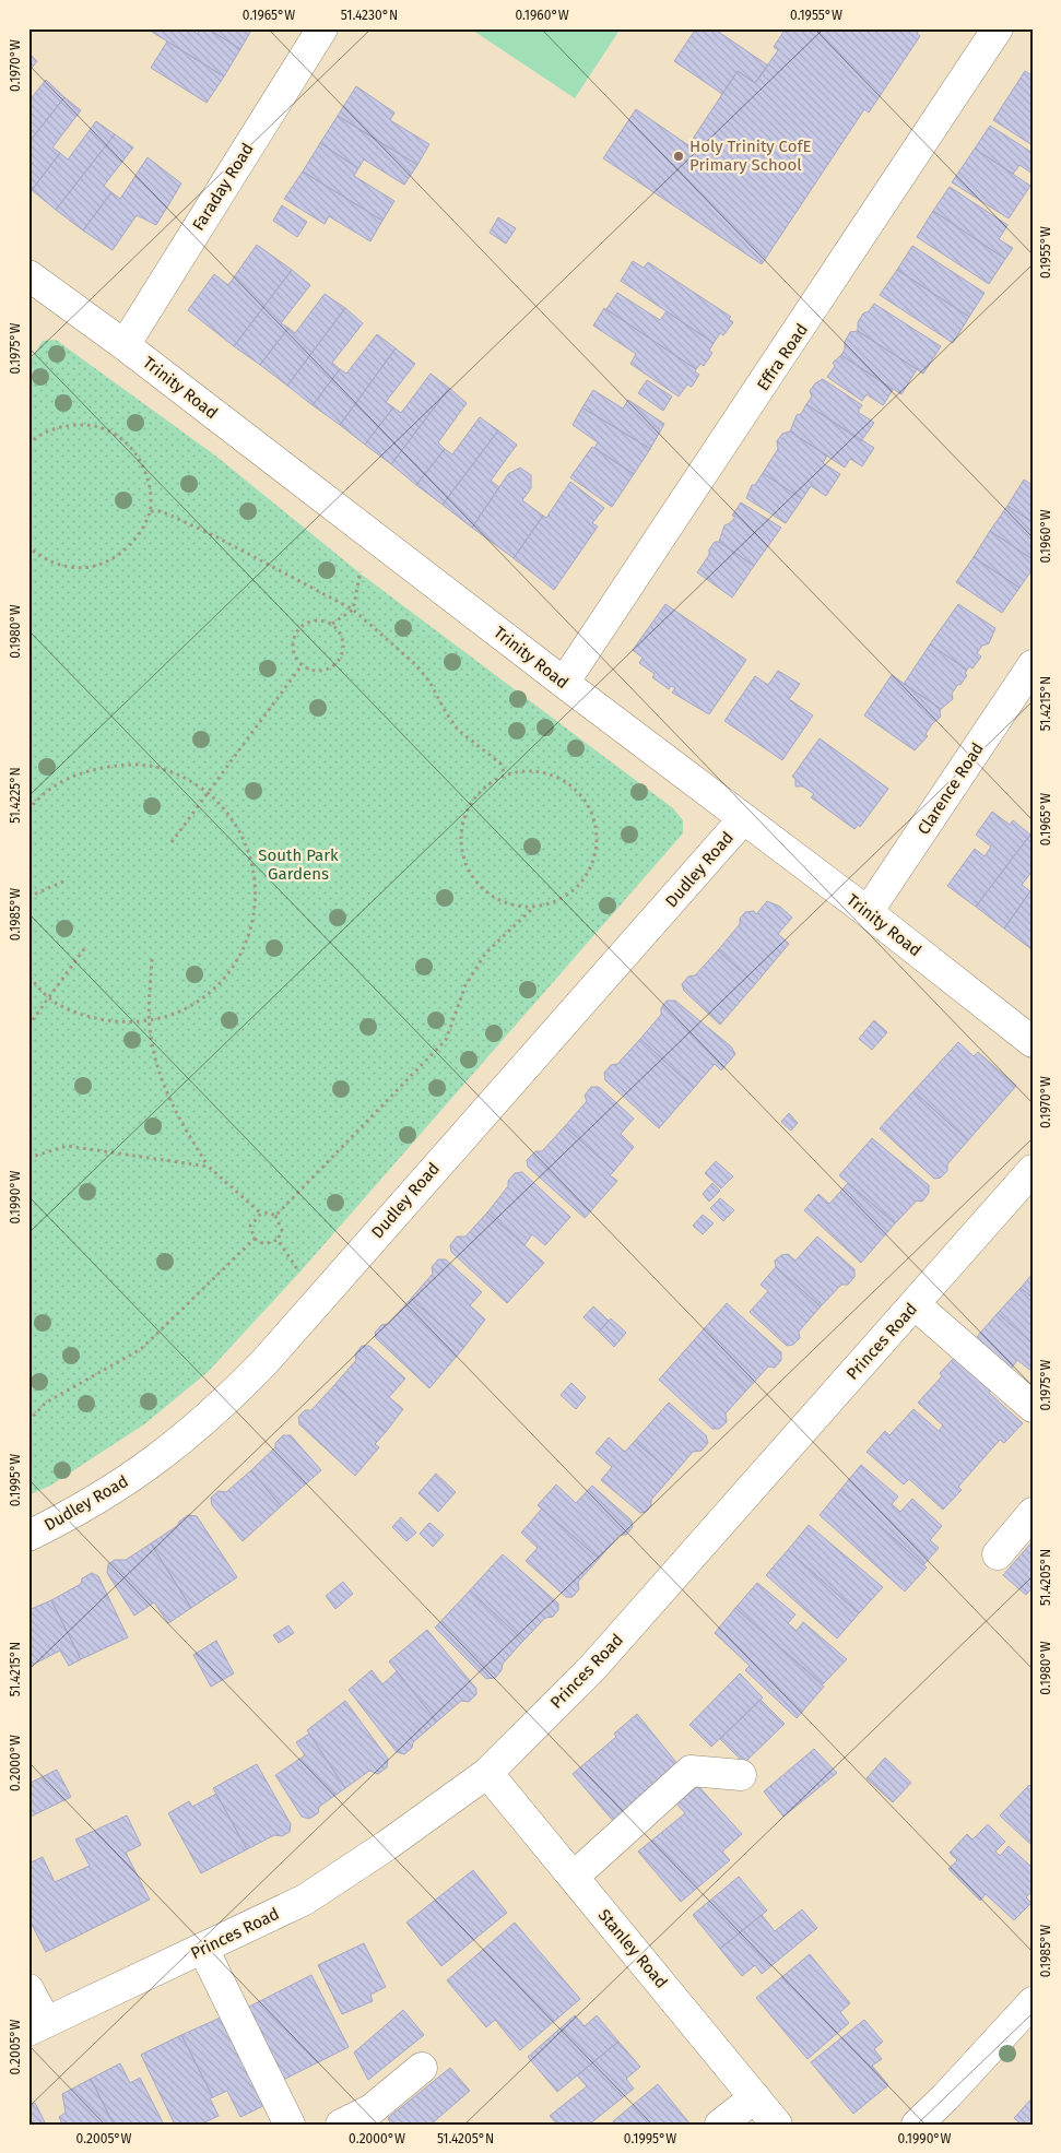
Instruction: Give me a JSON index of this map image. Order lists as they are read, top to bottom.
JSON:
{
  "streets": {
    "street": [
      "Faraday Road",
      "Effra Road",
      "Trinity Road",
      "Clarence Road",
      "Dudley Road",
      "Princes Road",
      "Stanley Road"
    ]
  },
  "crossings": [
    ["Faraday Road", "Trinity Road"],
    ["Effra Road", "Trinity Road"],
    ["Trinity Road", "Clarence Road"],
    ["Trinity Road", "Dudley Road"],
    ["Princes Road", "Stanley Road"]
  ],
  "parks": ["South Park Gardens"],
  "places": ["Holy Trinity CofE Primary School"],
  "coordinates": [
    "0.1965°W",
    "51.4230°N",
    "0.1960°W",
    "0.1955°W",
    "0.1970°W",
    "0.1975°W",
    "0.1980°W",
    "51.4215°N",
    "51.4225°N",
    "0.1985°W",
    "0.1990°W",
    "0.1995°W",
    "51.4205°N",
    "0.2000°W",
    "0.2005°W"
  ]
}
